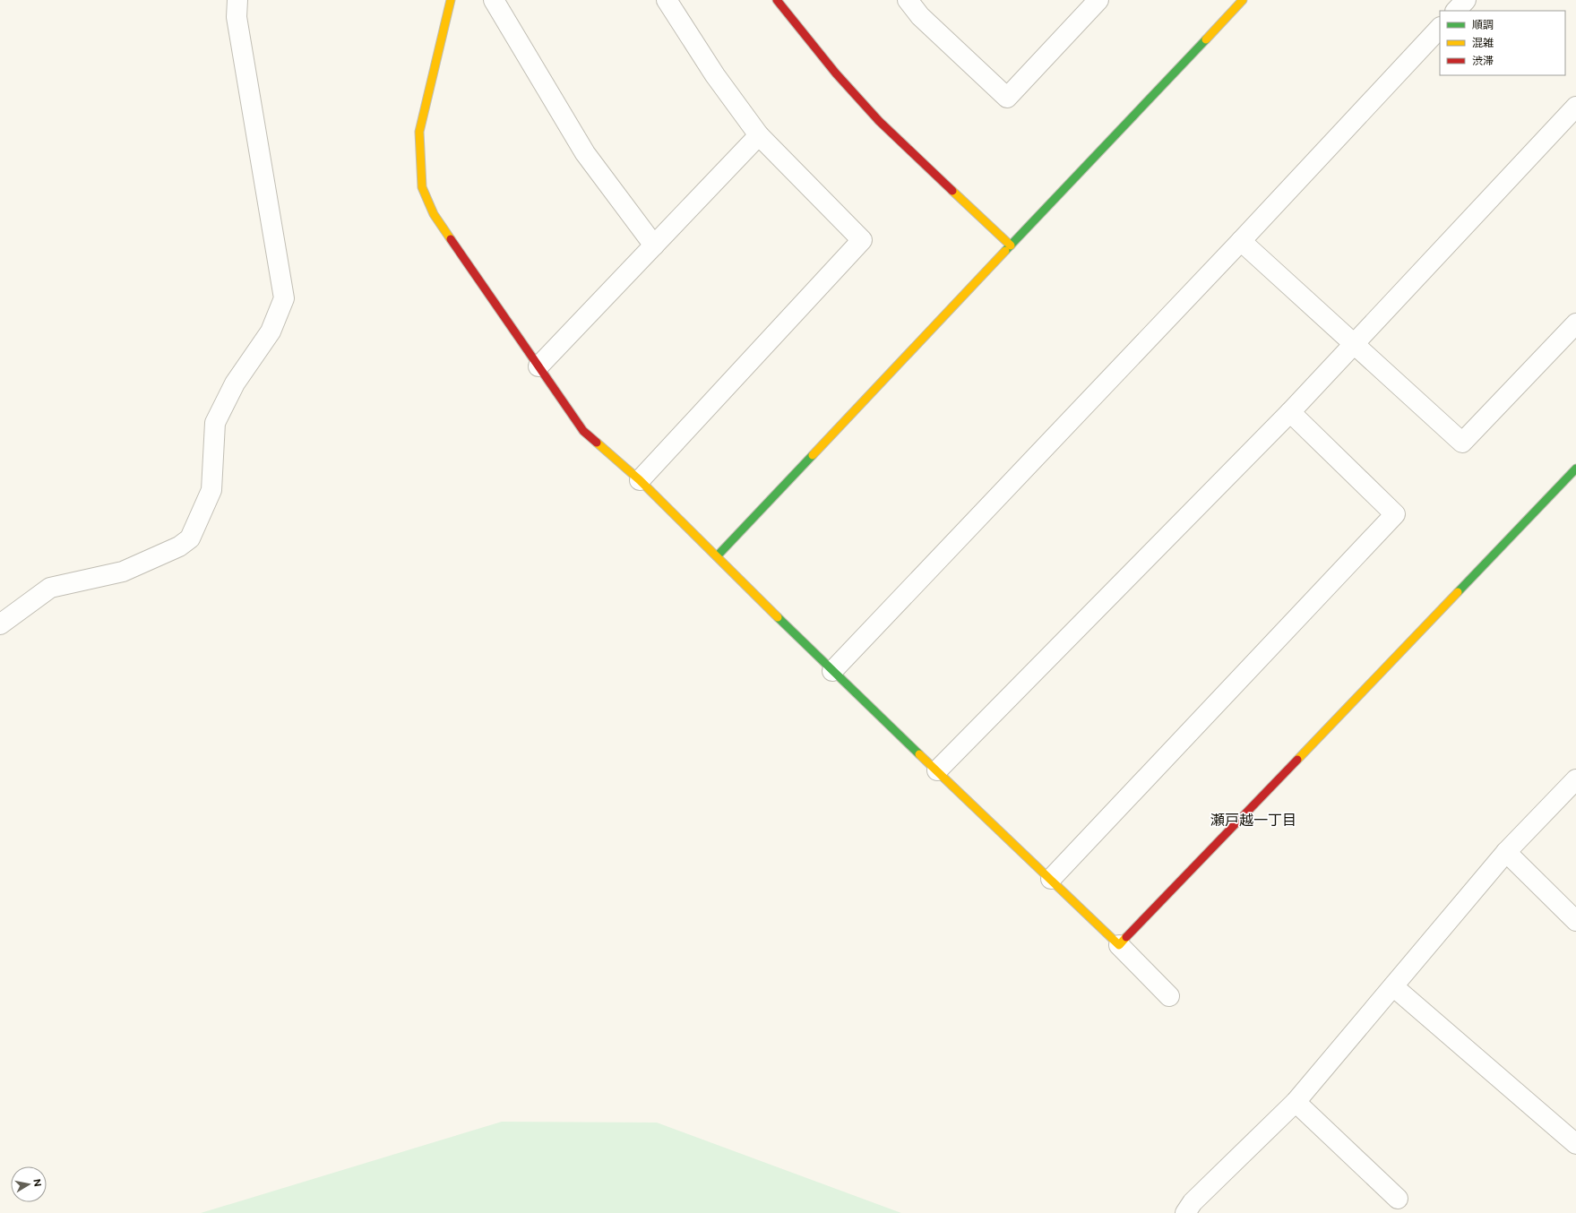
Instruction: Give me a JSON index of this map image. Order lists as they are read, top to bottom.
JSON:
{
  "districts": ["瀬戸越一丁目"],
  "legend": ["順調", "混雑", "渋滞"],
  "north": "right"
}
